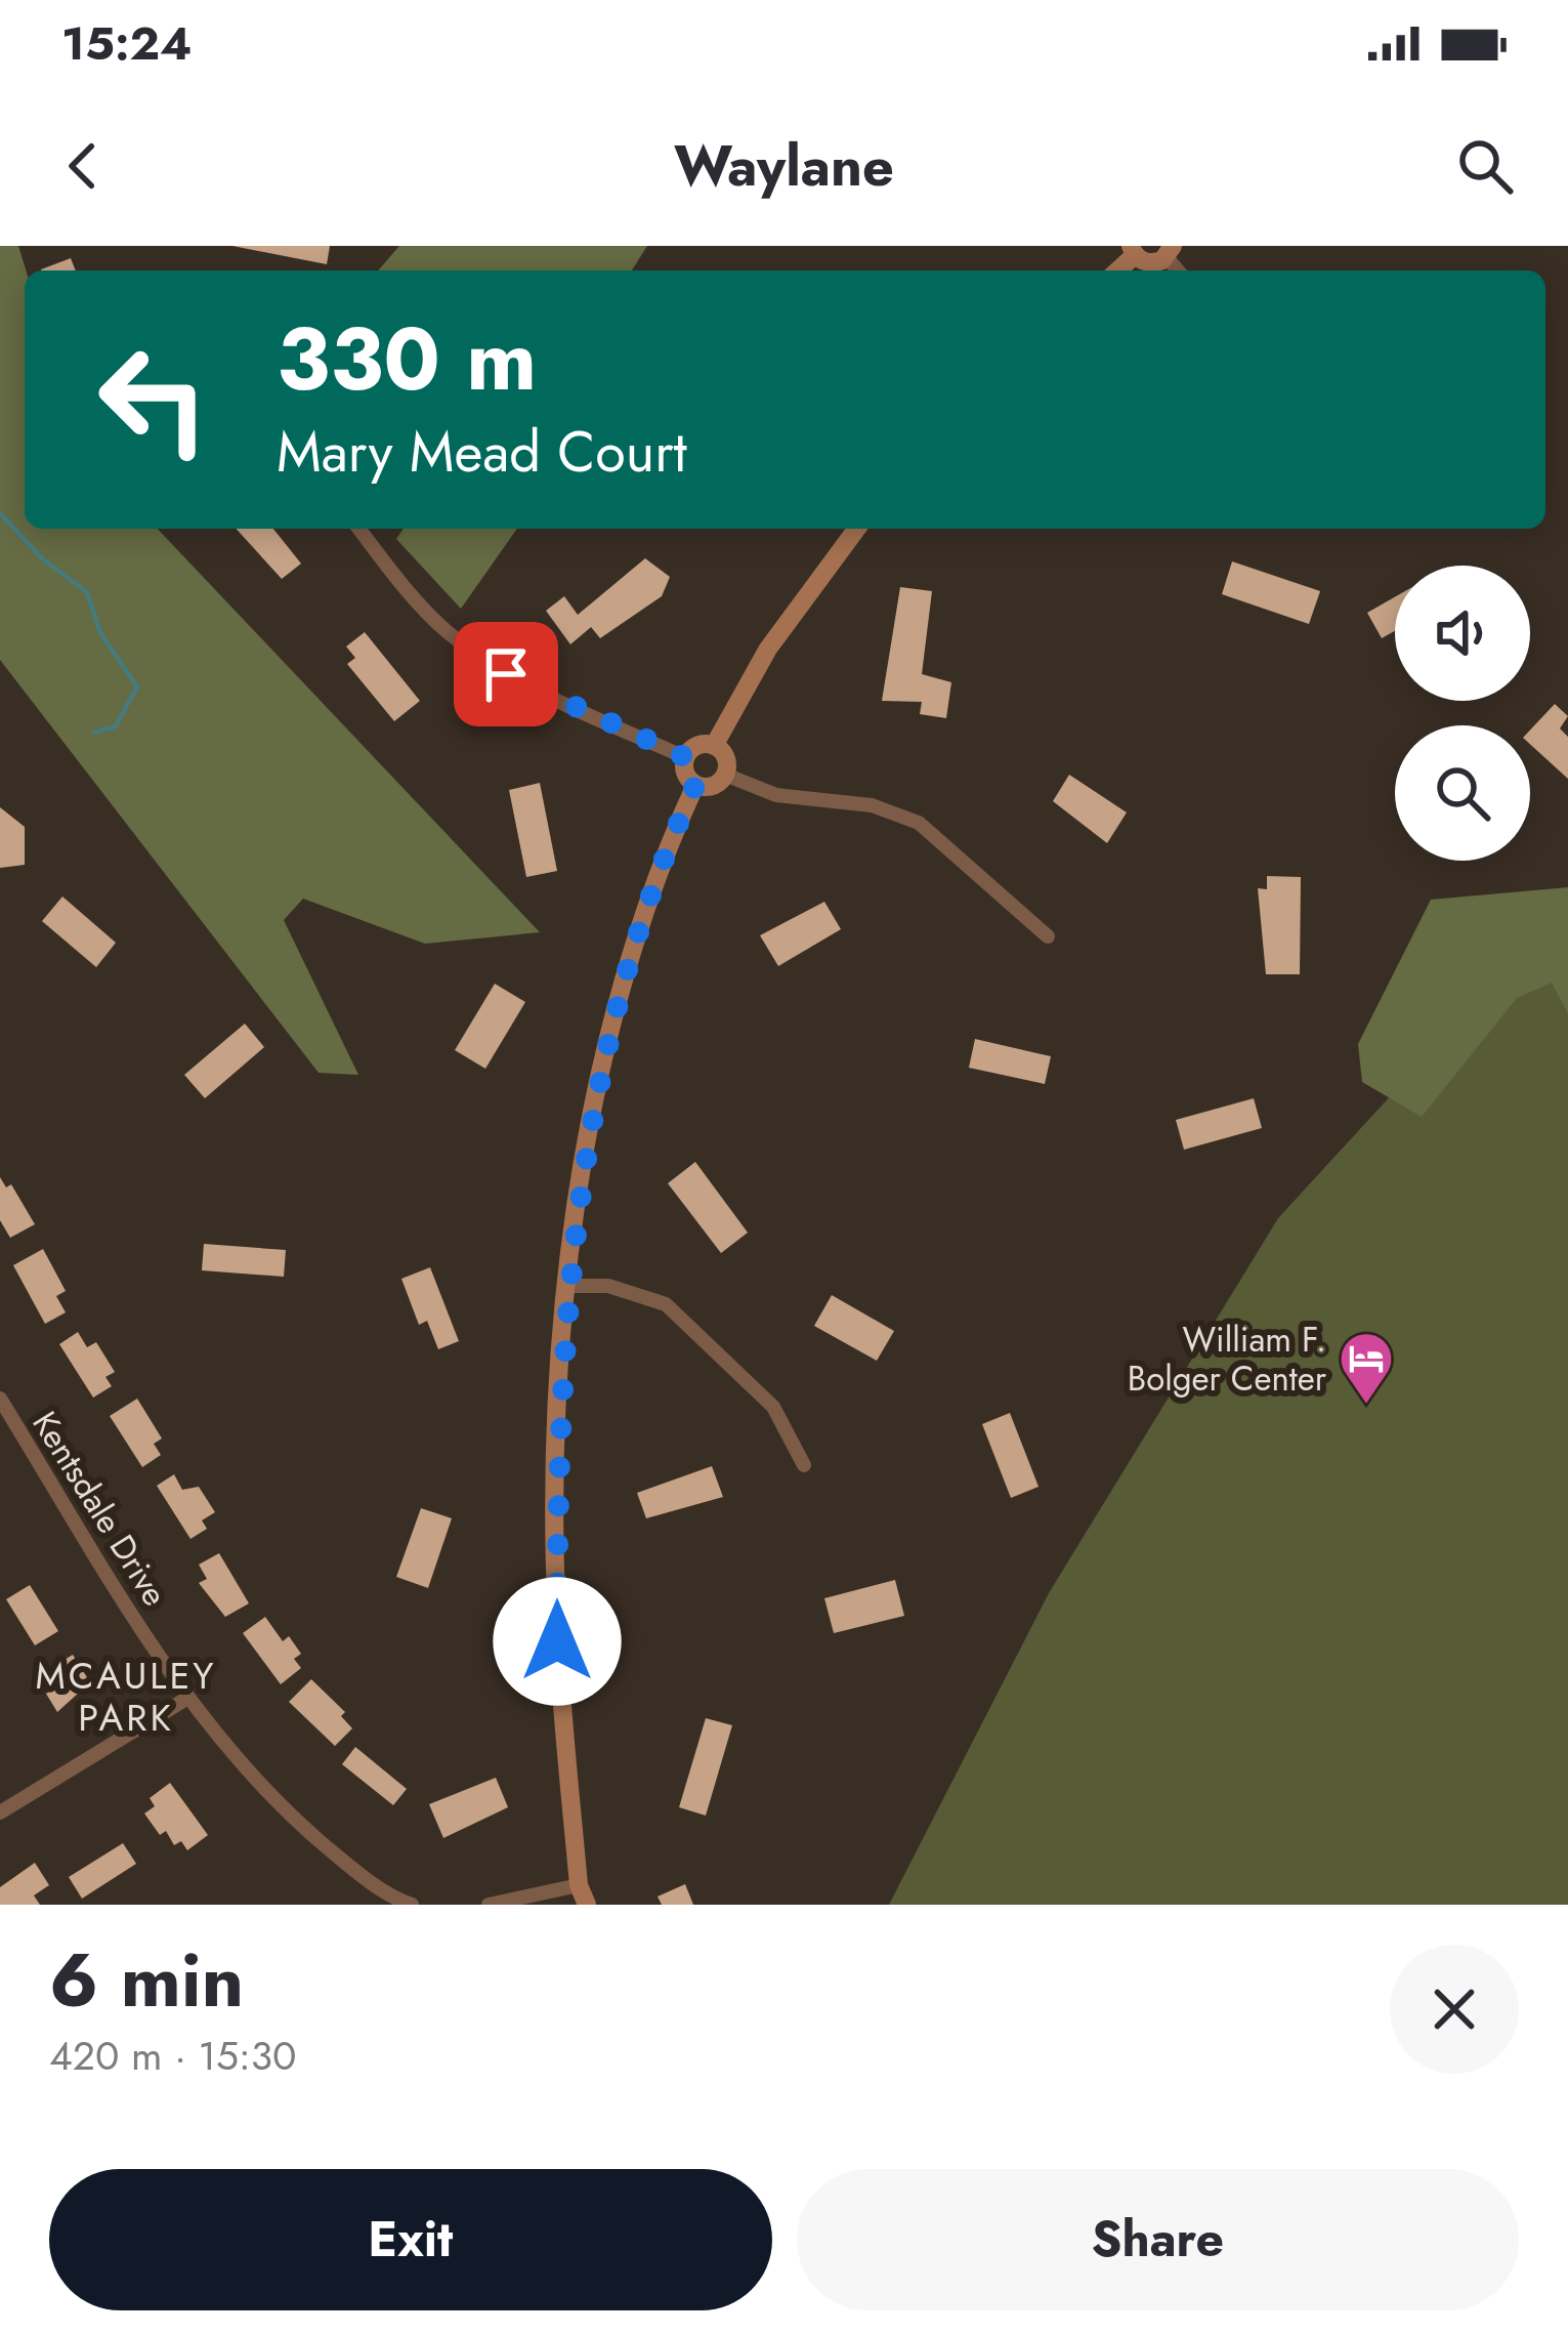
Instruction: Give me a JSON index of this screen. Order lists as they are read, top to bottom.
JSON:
{
  "streets": {
    "street": ["Kentsdale Drive"]
  },
  "districts": ["MCAULEY PARK"],
  "places": {
    "hotel": ["William F. Bolger Center"]
  },
  "page": {
    "status": "15:24",
    "header": "Waylane",
    "turn": ["330 m", "Mary Mead Court"],
    "heading": ["6 min", "420 m · 15:30"],
    "buttons": ["Exit", "Share"]
  }
}
